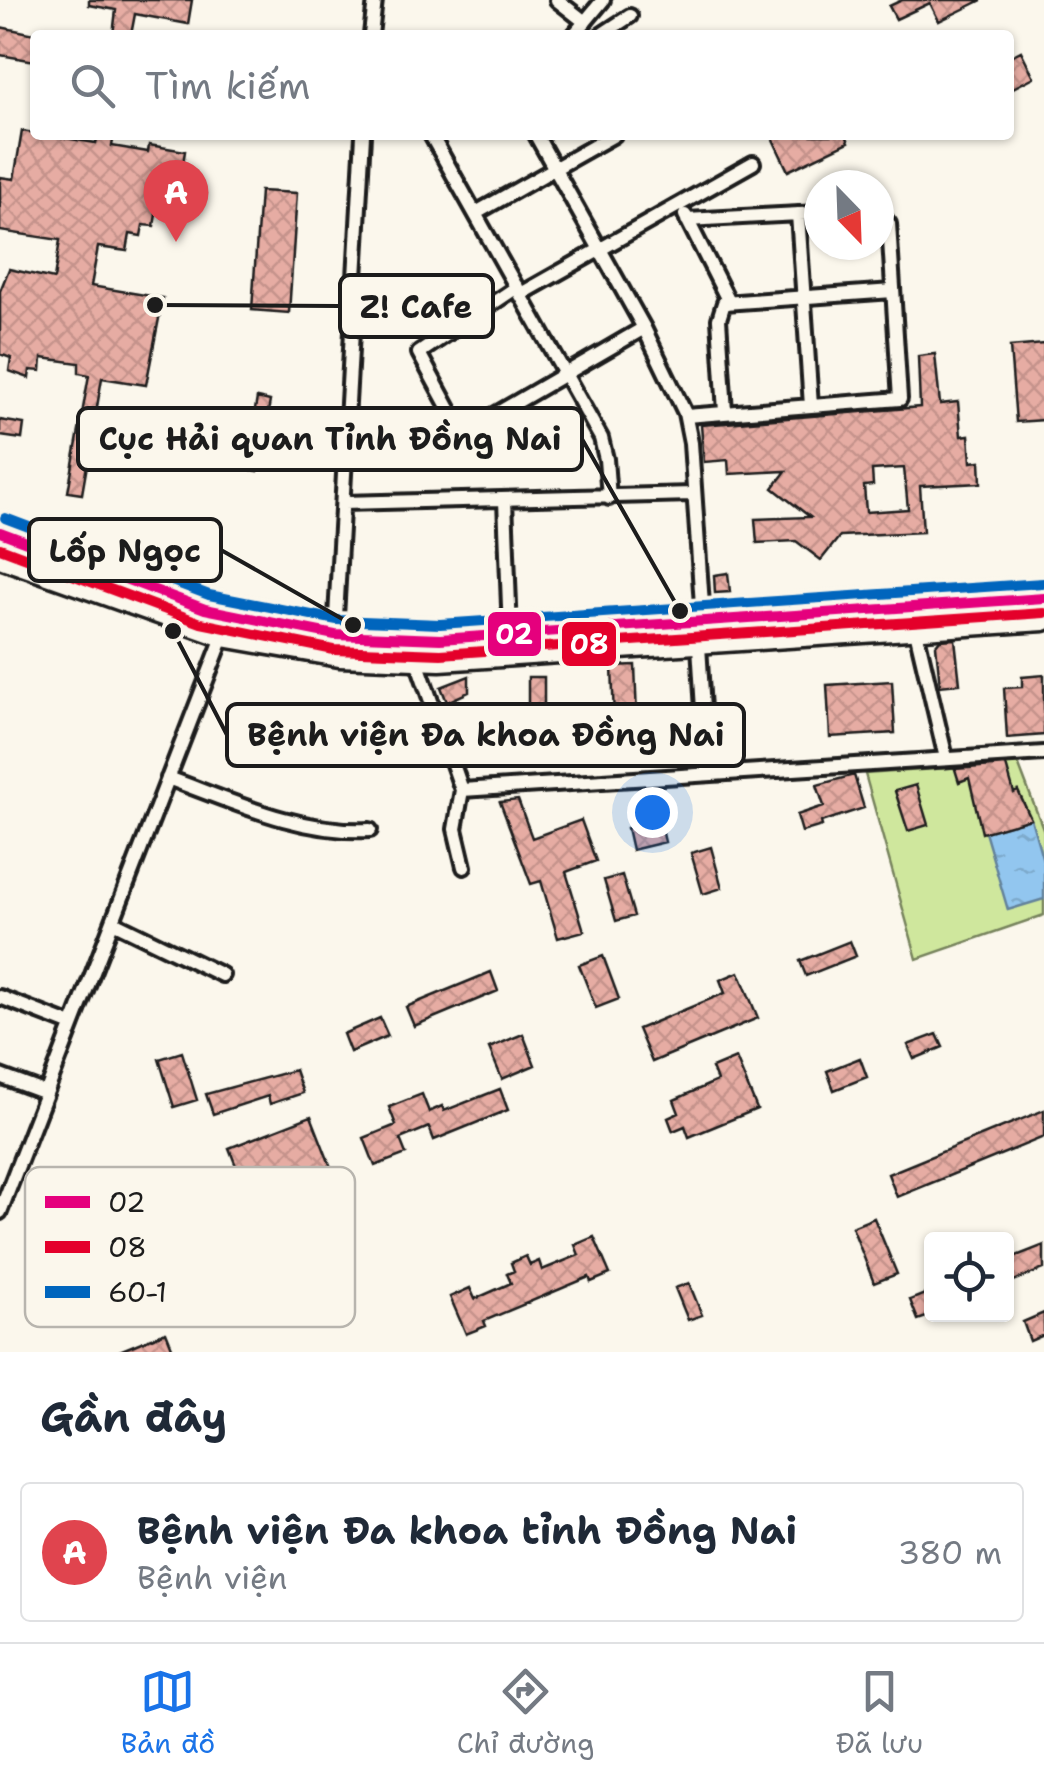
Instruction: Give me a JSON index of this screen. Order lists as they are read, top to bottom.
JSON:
{
  "places": [
    "Z! Cafe",
    "Cục Hải quan Tỉnh Đồng Nai",
    "Lốp Ngọc",
    "Bệnh viện Đa khoa Đồng Nai"
  ],
  "lines": ["transit line 60-1", "transit line 02", "transit line 08"],
  "legend": ["02", "08", "60-1"],
  "north": "bottom right",
  "page": {
    "search": "Tìm kiếm",
    "pins": "A",
    "heading": "Gần đây",
    "list": [
      {
        "mark": "A",
        "name": "Bệnh viện Đa khoa tỉnh Đồng Nai",
        "note": "Bệnh viện",
        "value": "380 m"
      }
    ],
    "nav": ["Bản đồ", "Chỉ đường", "Đã lưu"]
  }
}
